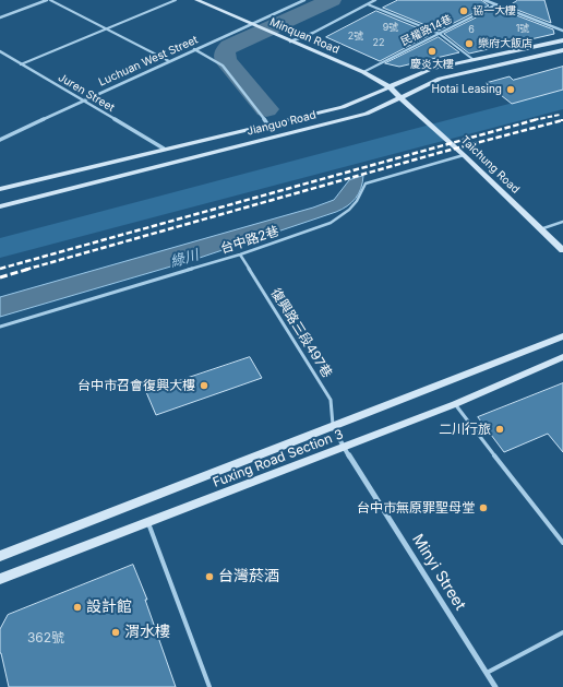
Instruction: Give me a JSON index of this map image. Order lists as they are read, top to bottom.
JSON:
{
  "streets": {
    "main road": [
      "Minquan Road",
      "Jianguo Road",
      "Taichung Road",
      "Fuxing Road Section 3"
    ],
    "street": ["Luchuan West Street", "Juren Street", "Minyi Street"],
    "lane": ["民權路14巷", "台中路2巷", "復興路三段497巷"]
  },
  "crossings": [
    ["民權路14巷", "Minquan Road"],
    ["Minquan Road", "Luchuan West Street"],
    ["Minquan Road", "Jianguo Road"],
    ["Minquan Road", "Taichung Road"],
    ["Luchuan West Street", "Juren Street"],
    ["Juren Street", "Jianguo Road"],
    ["Jianguo Road", "Taichung Road"],
    ["Taichung Road", "台中路2巷"],
    ["台中路2巷", "復興路三段497巷"],
    ["復興路三段497巷", "Fuxing Road Section 3"],
    ["復興路三段497巷", "Minyi Street"],
    ["Fuxing Road Section 3", "Minyi Street"]
  ],
  "water": ["綠川"],
  "places": [
    "協一大樓",
    "樂府大飯店",
    "慶炎大樓",
    "Hotai Leasing",
    "台中市召會復興大樓",
    "二川行旅",
    "台中市無原罪聖母堂",
    "台灣菸酒",
    "設計館",
    "渭水樓"
  ],
  "house_numbers": [
    "9號",
    "1號",
    "6",
    "2號",
    "22",
    "362號"
  ]
}
